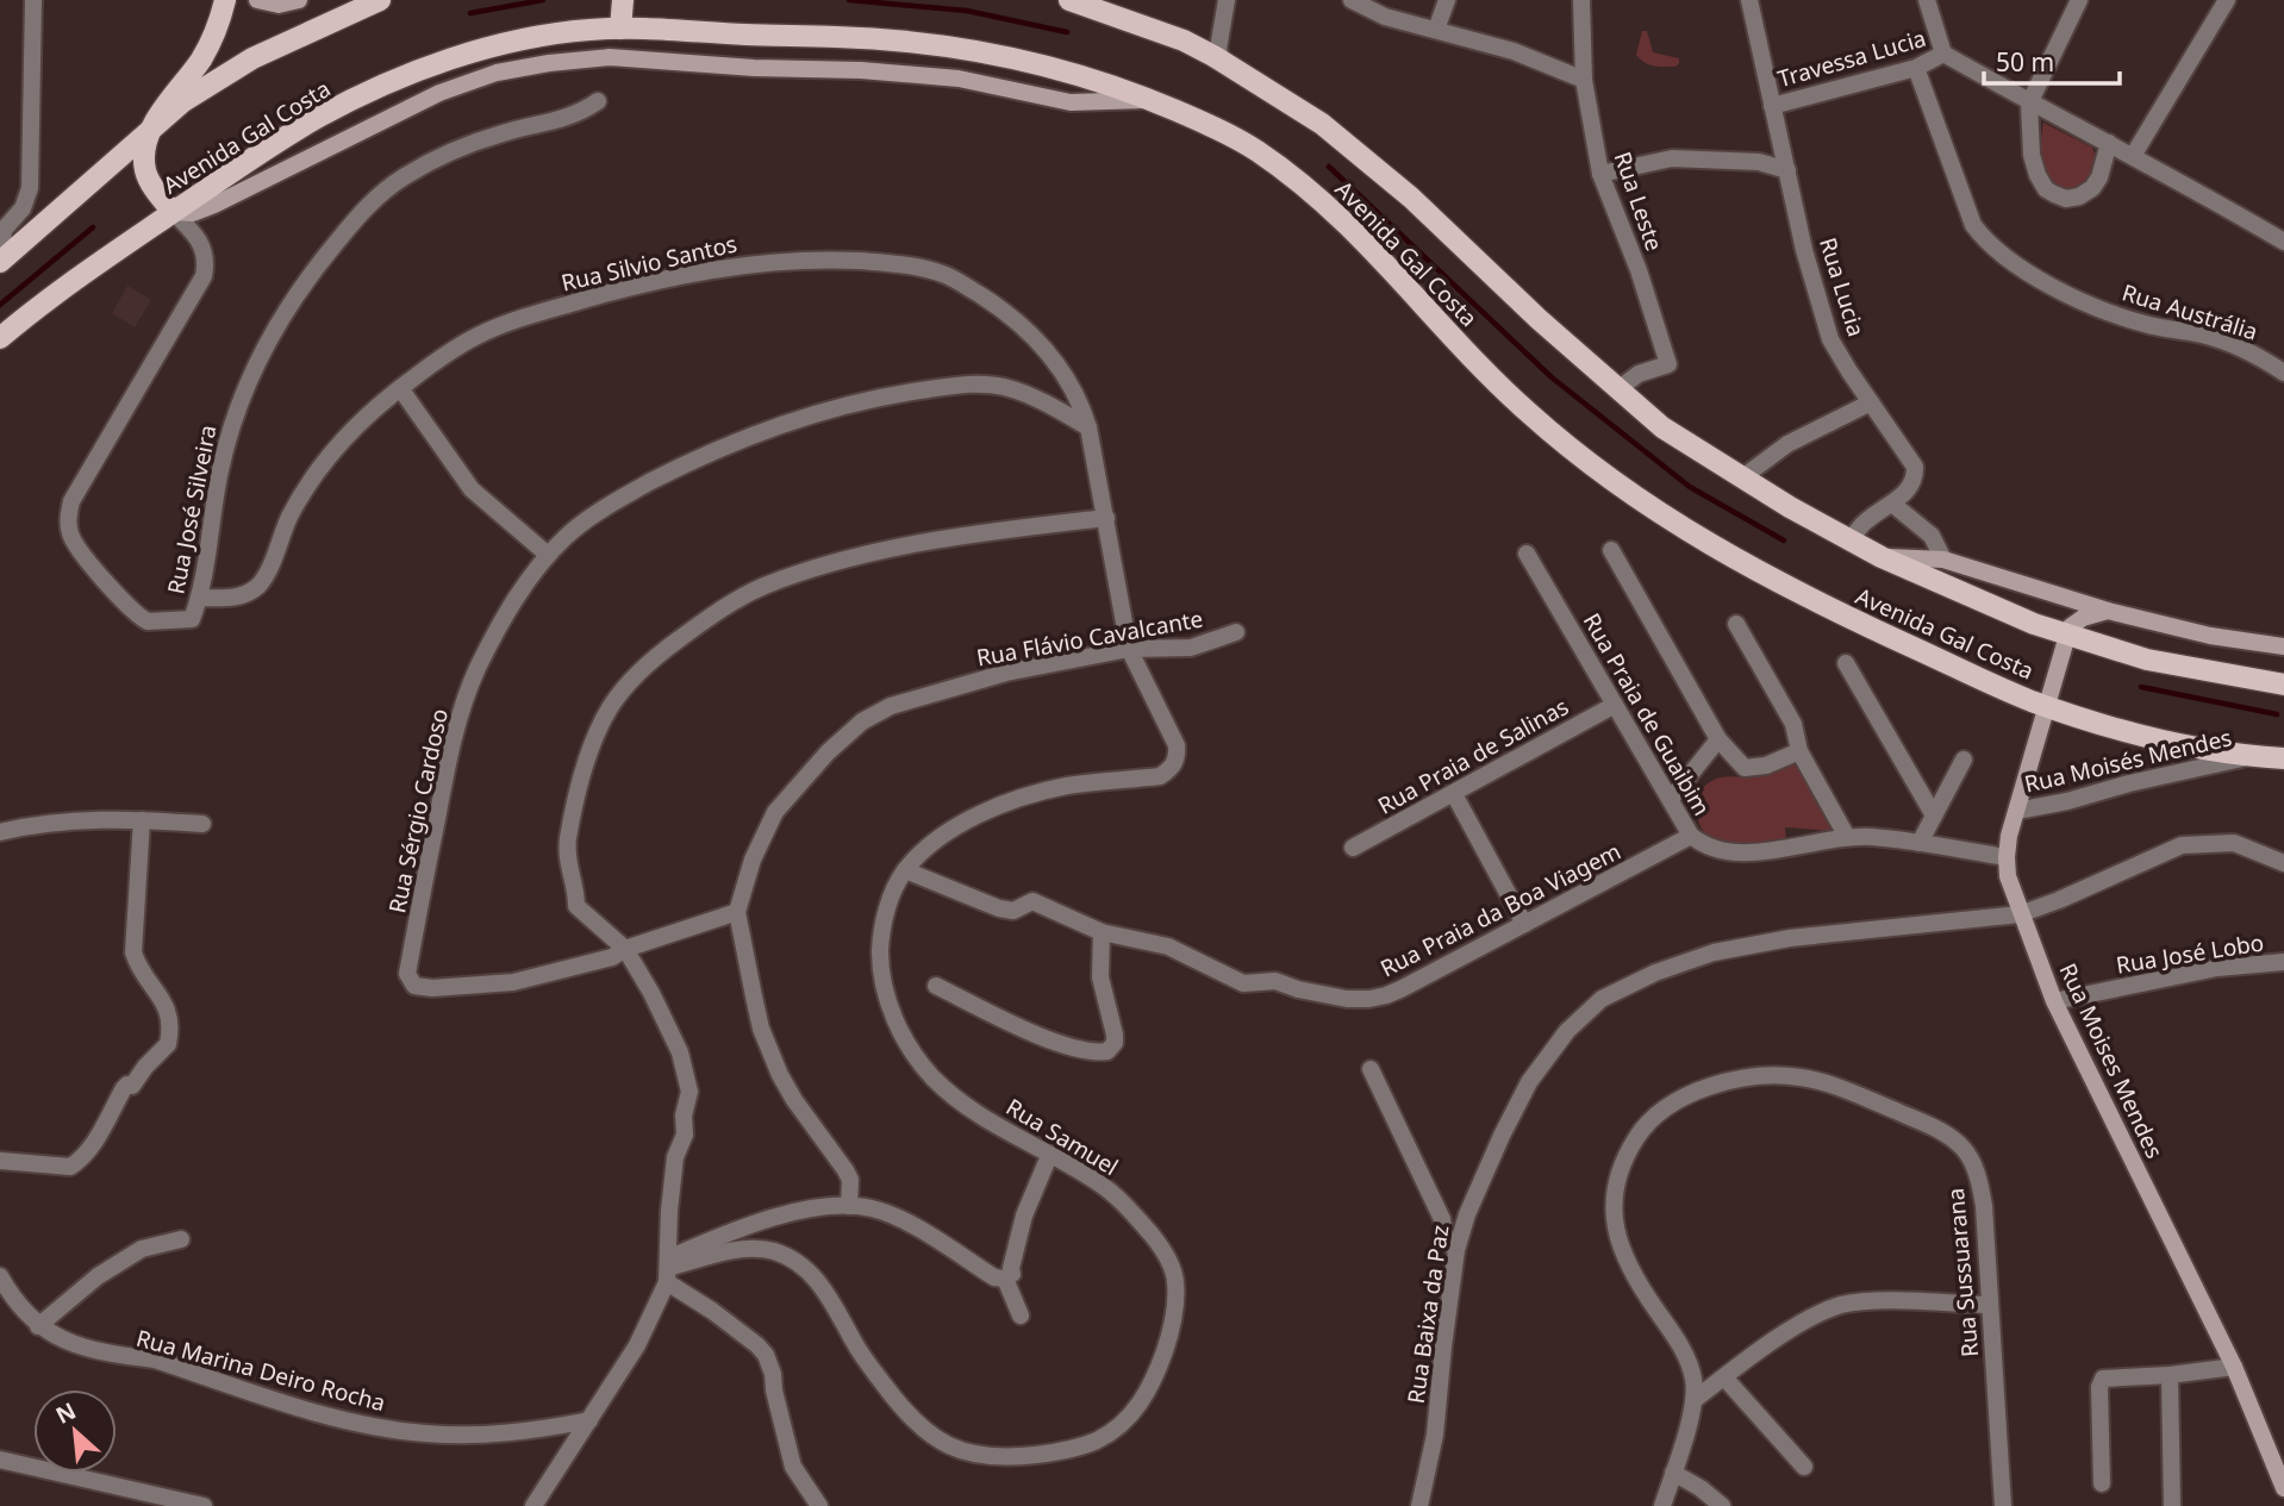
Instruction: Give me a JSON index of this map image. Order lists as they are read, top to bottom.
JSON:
{
  "streets": {
    "main road": ["Avenida Gal Costa"],
    "street": [
      "Travessa Lucia",
      "Rua Leste",
      "Rua Silvio Santos",
      "Rua Lucia",
      "Rua Austrália",
      "Rua José Silveira",
      "Rua Flávio Cavalcante",
      "Rua Praia de Guaibim",
      "Rua Praia de Salinas",
      "Rua Moisés Mendes",
      "Rua Sérgio Cardoso",
      "Rua Praia da Boa Viagem",
      "Rua José Lobo",
      "Rua Moises Mendes",
      "Rua Samuel",
      "Rua Sussuarana",
      "Rua Baixa da Paz",
      "Rua Marina Deiro Rocha"
    ]
  },
  "crossings": [
    ["Travessa Lucia", "Rua Lucia"],
    ["Travessa Lucia", "Rua Austrália"],
    ["Avenida Gal Costa", "Rua Leste"],
    ["Avenida Gal Costa", "Rua Lucia"],
    ["Avenida Gal Costa", "Rua José Silveira"],
    ["Avenida Gal Costa", "Rua Moisés Mendes"],
    ["Avenida Gal Costa", "Rua Moises Mendes"],
    ["Rua Silvio Santos", "Rua José Silveira"],
    ["Rua Silvio Santos", "Rua Flávio Cavalcante"],
    ["Rua Silvio Santos", "Rua Sérgio Cardoso"],
    ["Rua Silvio Santos", "Rua Samuel"],
    ["Rua Praia de Guaibim", "Rua Praia de Salinas"],
    ["Rua Praia de Guaibim", "Rua Praia da Boa Viagem"],
    ["Rua Praia de Guaibim", "Rua Moises Mendes"],
    ["Rua Moisés Mendes", "Rua Moises Mendes"],
    ["Rua Praia da Boa Viagem", "Rua Samuel"],
    ["Rua José Lobo", "Rua Moises Mendes"],
    ["Rua Moises Mendes", "Rua Baixa da Paz"]
  ],
  "scale_bar": "50 m",
  "north": "top left"
}
